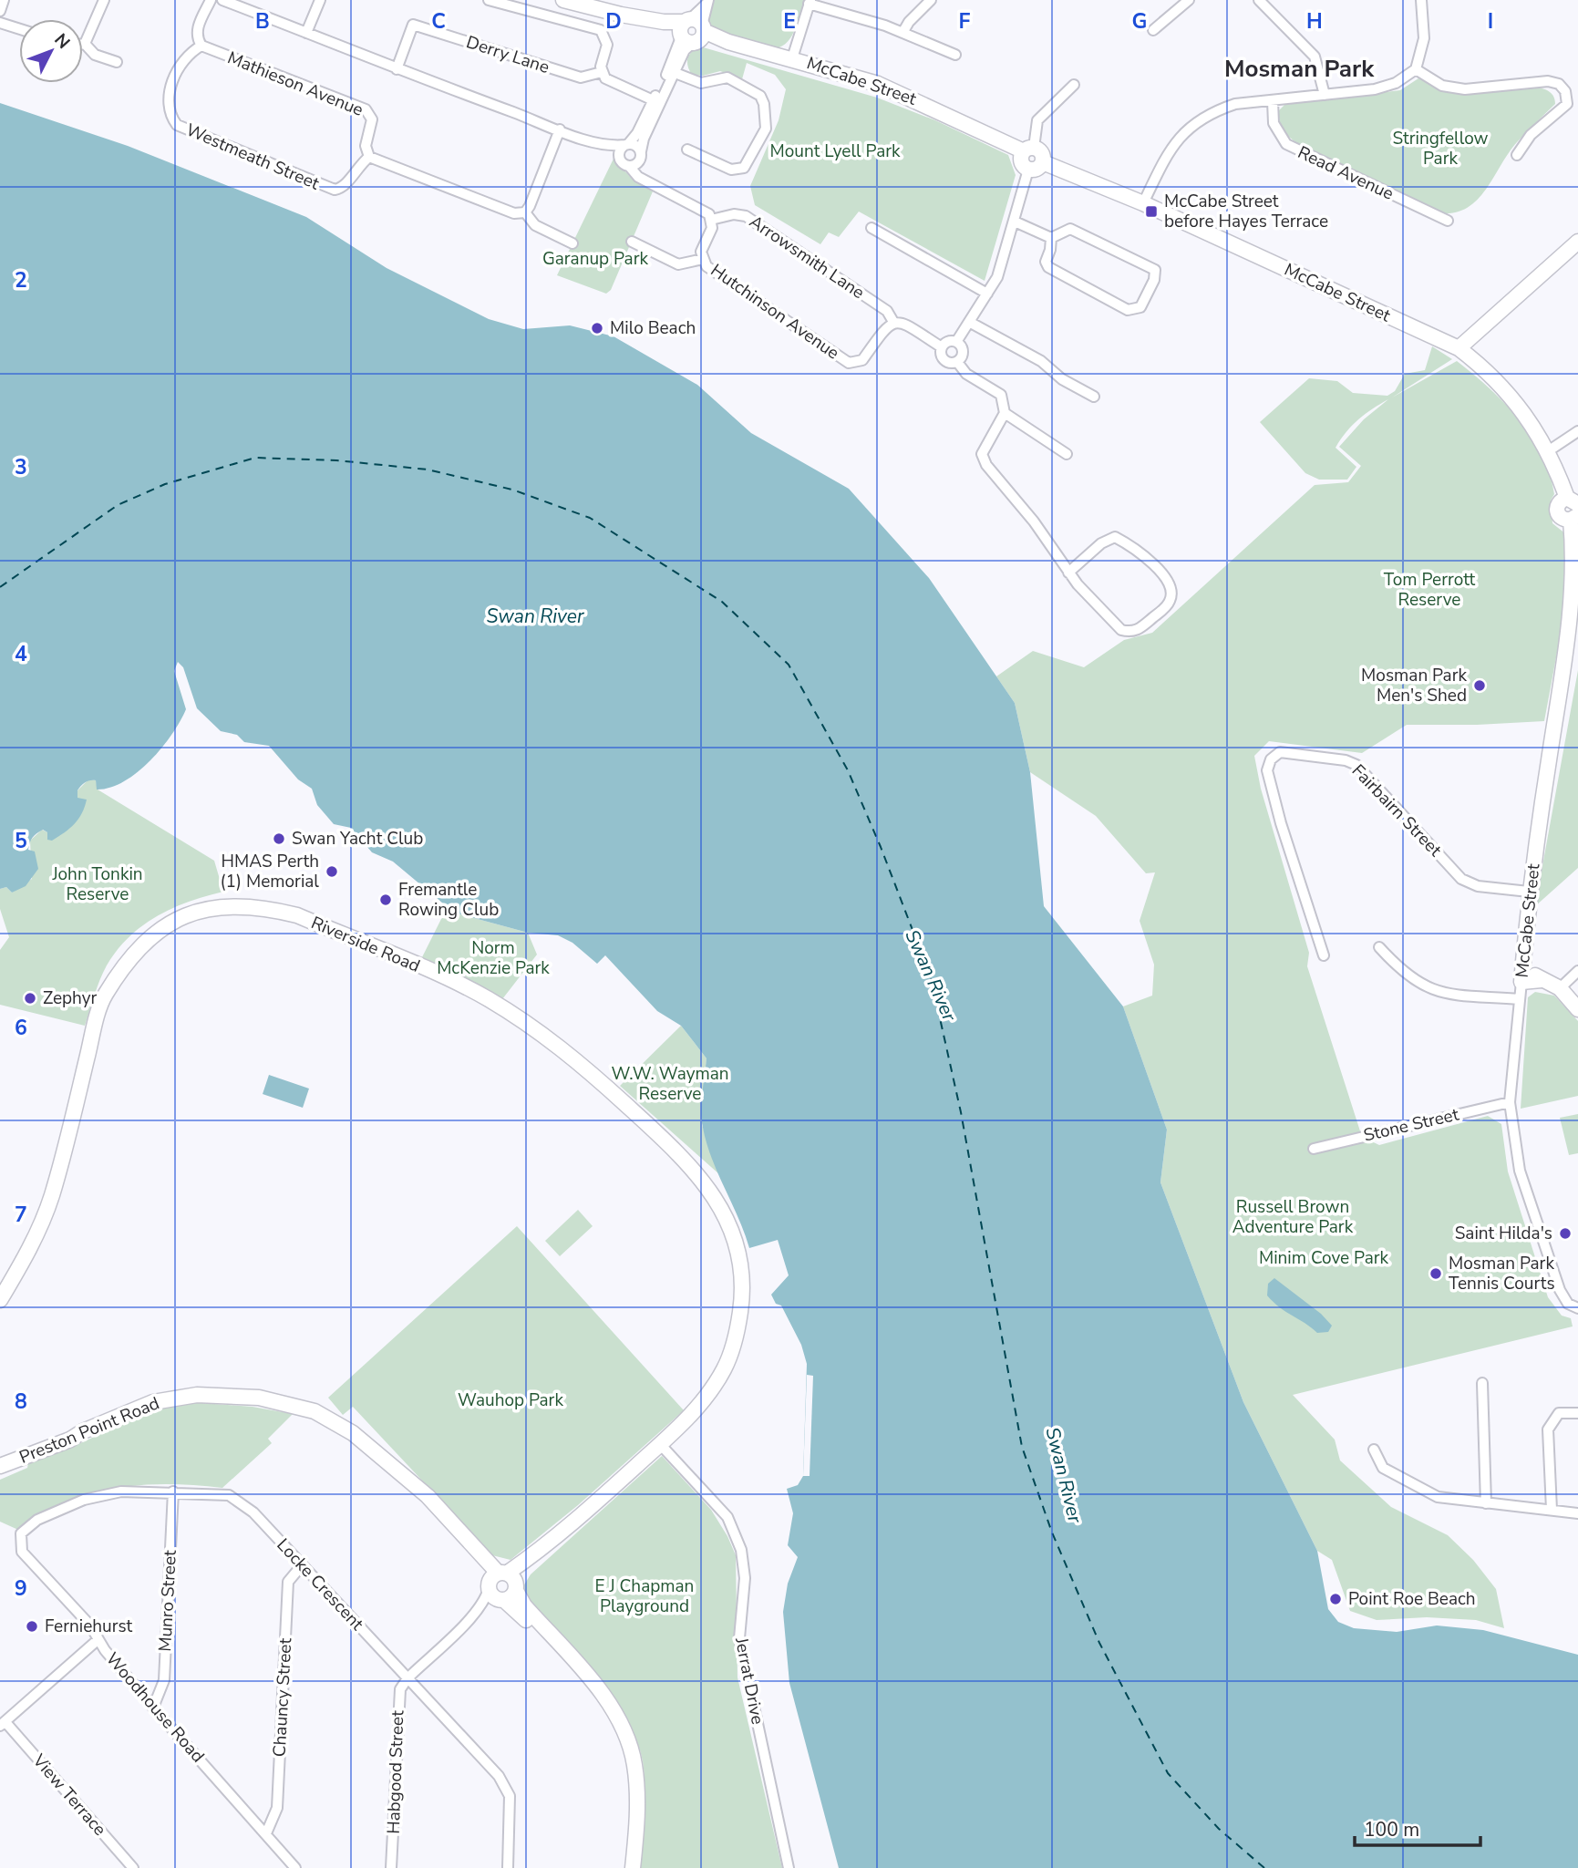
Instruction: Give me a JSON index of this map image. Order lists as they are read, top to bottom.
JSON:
{
  "streets": {
    "street": [
      "Derry Lane",
      "McCabe Street",
      "Mathieson Avenue",
      "Westmeath Street",
      "Read Avenue",
      "Arrowsmith Lane",
      "Hutchinson Avenue",
      "Fairbairn Street",
      "Riverside Road",
      "Stone Street",
      "Preston Point Road",
      "Locke Crescent",
      "Munro Street",
      "Jerrat Drive",
      "Chauncy Street",
      "Woodhouse Road",
      "Habgood Street",
      "View Terrace"
    ]
  },
  "crossings": [
    ["McCabe Street", "Fairbairn Street"],
    ["McCabe Street", "Stone Street"],
    ["Mathieson Avenue", "Westmeath Street"],
    ["Arrowsmith Lane", "Hutchinson Avenue"],
    ["Riverside Road", "Preston Point Road"],
    ["Riverside Road", "Jerrat Drive"],
    ["Locke Crescent", "Munro Street"],
    ["Locke Crescent", "Chauncy Street"],
    ["Locke Crescent", "Woodhouse Road"],
    ["Locke Crescent", "Habgood Street"],
    ["Munro Street", "Woodhouse Road"],
    ["Chauncy Street", "Woodhouse Road"]
  ],
  "districts": ["Mosman Park"],
  "water": ["Swan River"],
  "parks": [
    "Stringfellow Park",
    "Mount Lyell Park",
    "Garanup Park",
    "Tom Perrott Reserve",
    "John Tonkin Reserve",
    "Norm McKenzie Park",
    "W.W. Wayman Reserve",
    "Russell Brown Adventure Park",
    "Minim Cove Park",
    "Wauhop Park",
    "E J Chapman Playground"
  ],
  "places": {
    "transit": ["McCabe Street before Hayes Terrace"],
    "other": [
      "Milo Beach",
      "Mosman Park Men's Shed",
      "Swan Yacht Club",
      "HMAS Perth (1) Memorial",
      "Fremantle Rowing Club",
      "Zephyr",
      "Saint Hilda's",
      "Mosman Park Tennis Courts",
      "Point Roe Beach",
      "Ferniehurst"
    ]
  },
  "scale_bar": "100 m",
  "north": "top right",
  "grid": {
    "columns": [
      "B",
      "C",
      "D",
      "E",
      "F",
      "G",
      "H",
      "I"
    ],
    "rows": [
      "2",
      "3",
      "4",
      "5",
      "6",
      "7",
      "8",
      "9"
    ]
  }
}
